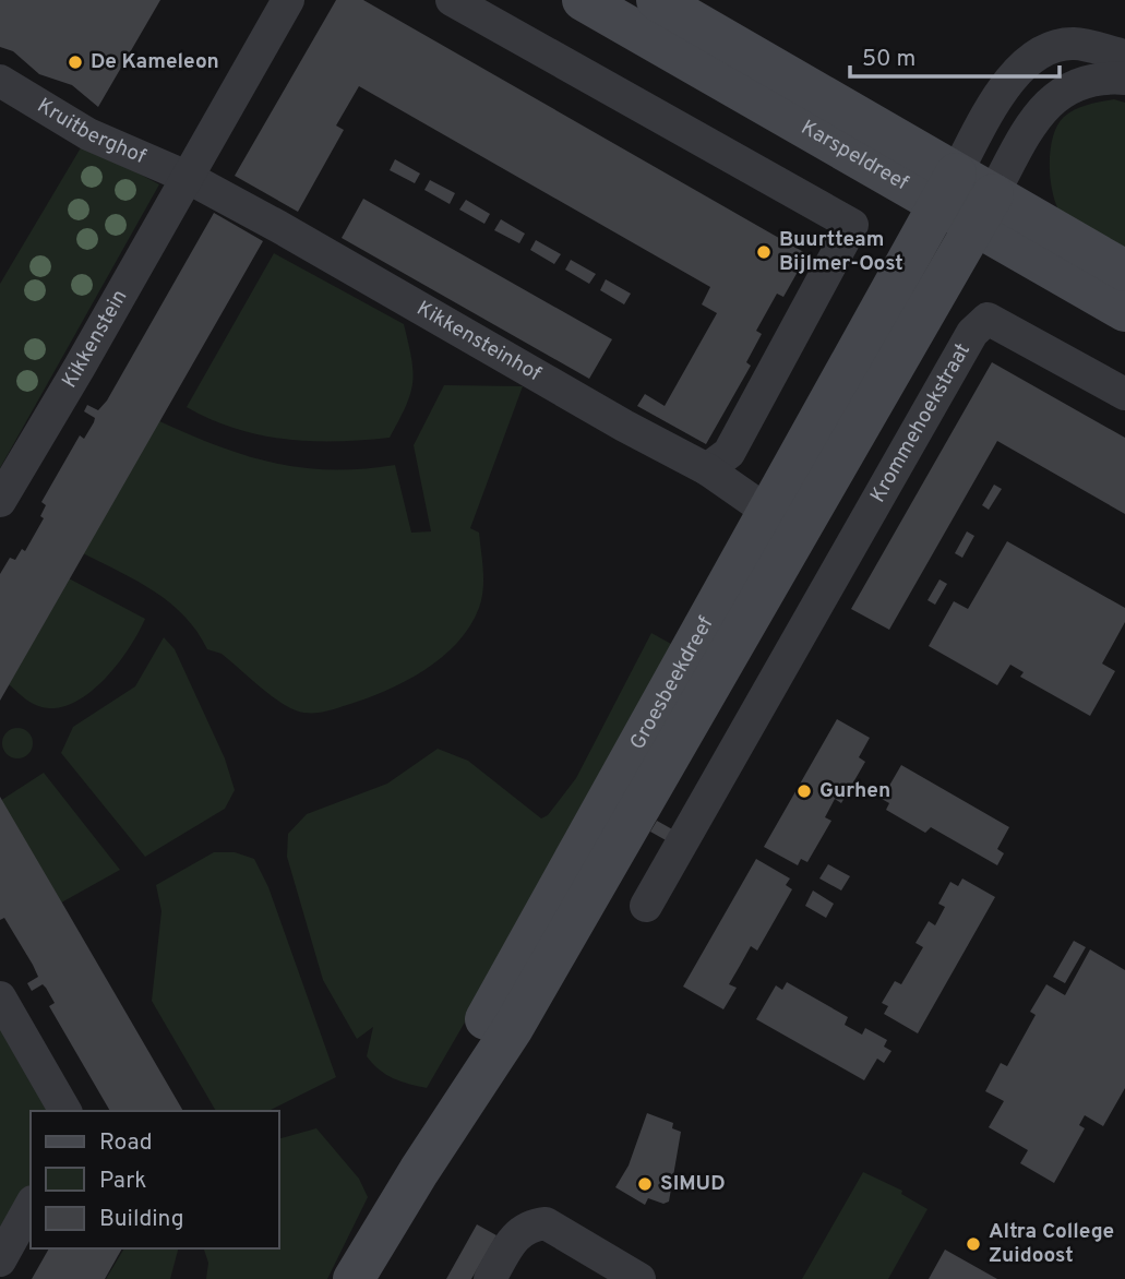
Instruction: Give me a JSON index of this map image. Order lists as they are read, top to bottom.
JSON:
{
  "streets": {
    "street": [
      "Kruitberghof",
      "Karspeldreef",
      "Kikkenstein",
      "Kikkensteinhof",
      "Krommehoekstraat",
      "Groesbeekdreef"
    ]
  },
  "crossings": [
    ["Kruitberghof", "Kikkenstein"],
    ["Kruitberghof", "Kikkensteinhof"],
    ["Karspeldreef", "Groesbeekdreef"],
    ["Kikkenstein", "Kikkensteinhof"],
    ["Kikkensteinhof", "Groesbeekdreef"]
  ],
  "places": [
    "De Kameleon",
    "Buurtteam Bijlmer-Oost",
    "Gurhen",
    "SIMUD",
    "Altra College Zuidoost"
  ],
  "legend": ["Road", "Park", "Building"],
  "scale_bar": "50 m"
}
